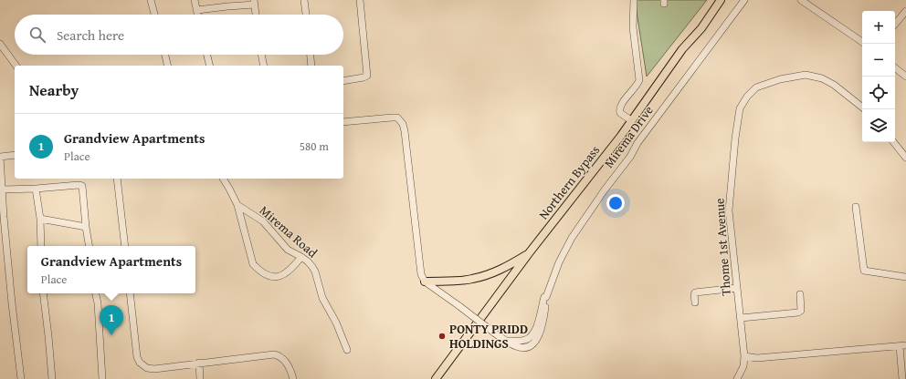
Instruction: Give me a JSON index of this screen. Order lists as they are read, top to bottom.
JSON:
{
  "streets": {
    "main road": ["Northern Bypass"],
    "street": ["Mirema Drive", "Mirema Road", "Thome 1st Avenue"]
  },
  "places": ["PONTY PRIDD HOLDINGS"],
  "page": {
    "map_buttons": ["+", "−"],
    "search": "Search here",
    "heading": "Nearby",
    "list": [
      {
        "mark": "1",
        "name": "Grandview Apartments",
        "note": "Place",
        "value": "580 m"
      }
    ],
    "popup": ["Grandview Apartments", "Place"],
    "pins": "1"
  }
}
